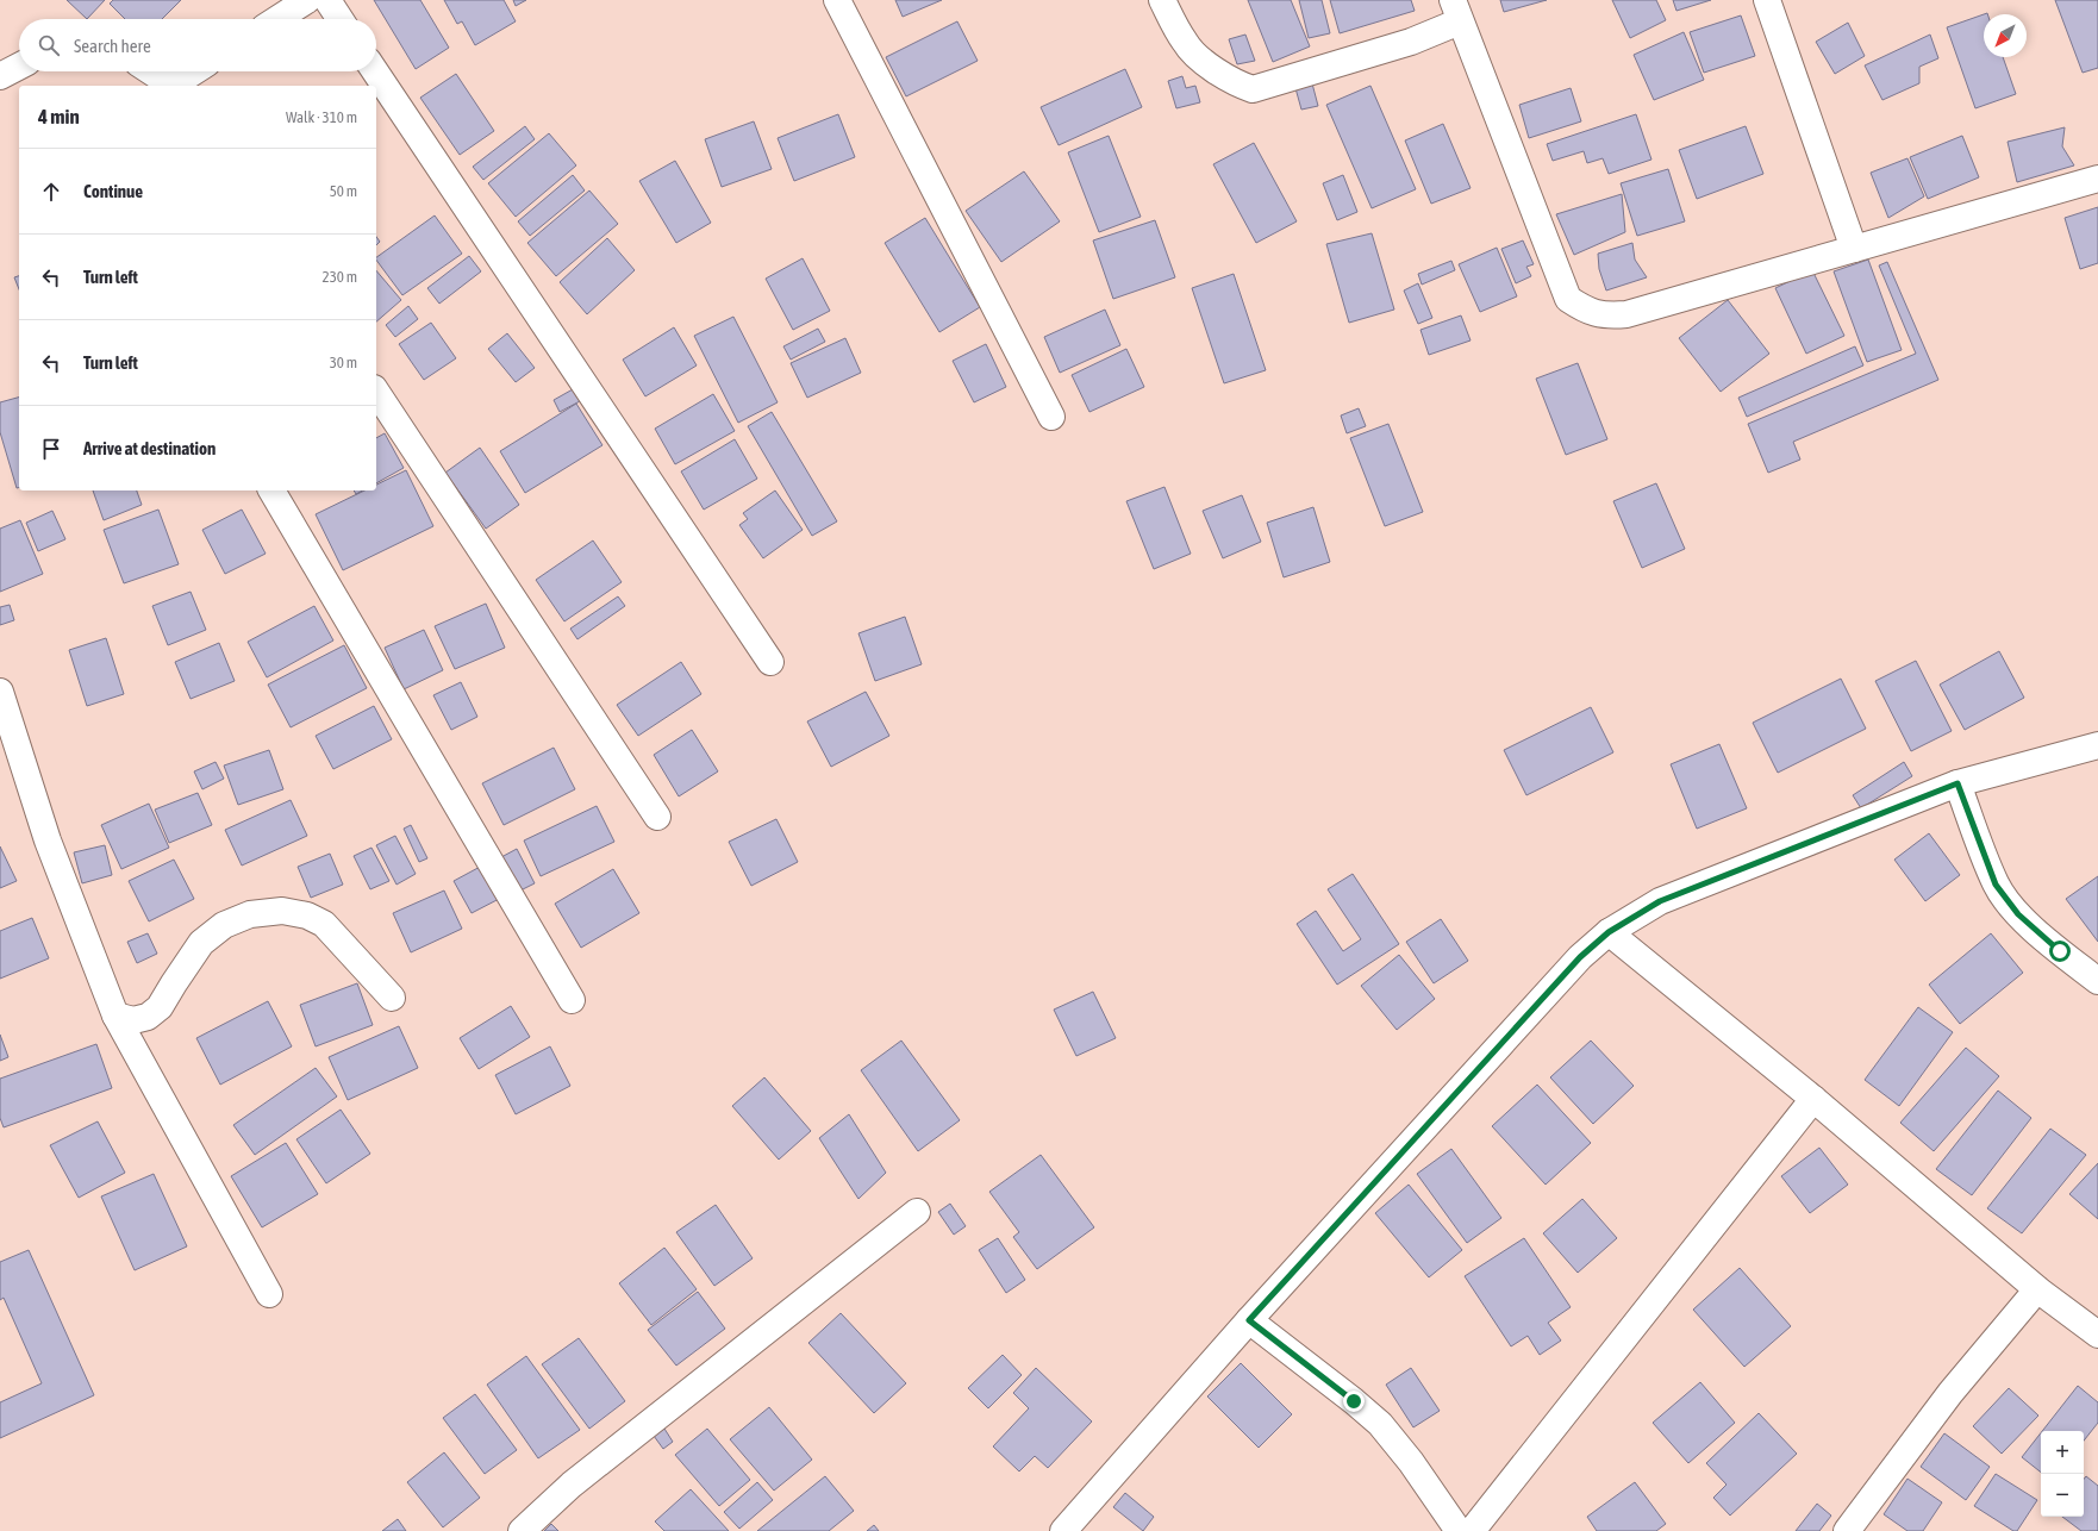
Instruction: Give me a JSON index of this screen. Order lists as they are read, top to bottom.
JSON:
{
  "north": "bottom left",
  "page": {
    "search": "Search here",
    "heading": ["4 min", "Walk · 310 m"],
    "list": [
      ["Continue", "50 m"],
      ["Turn left", "230 m"],
      ["Turn left", "30 m"],
      "Arrive at destination"
    ],
    "map_buttons": ["+", "−"]
  }
}
